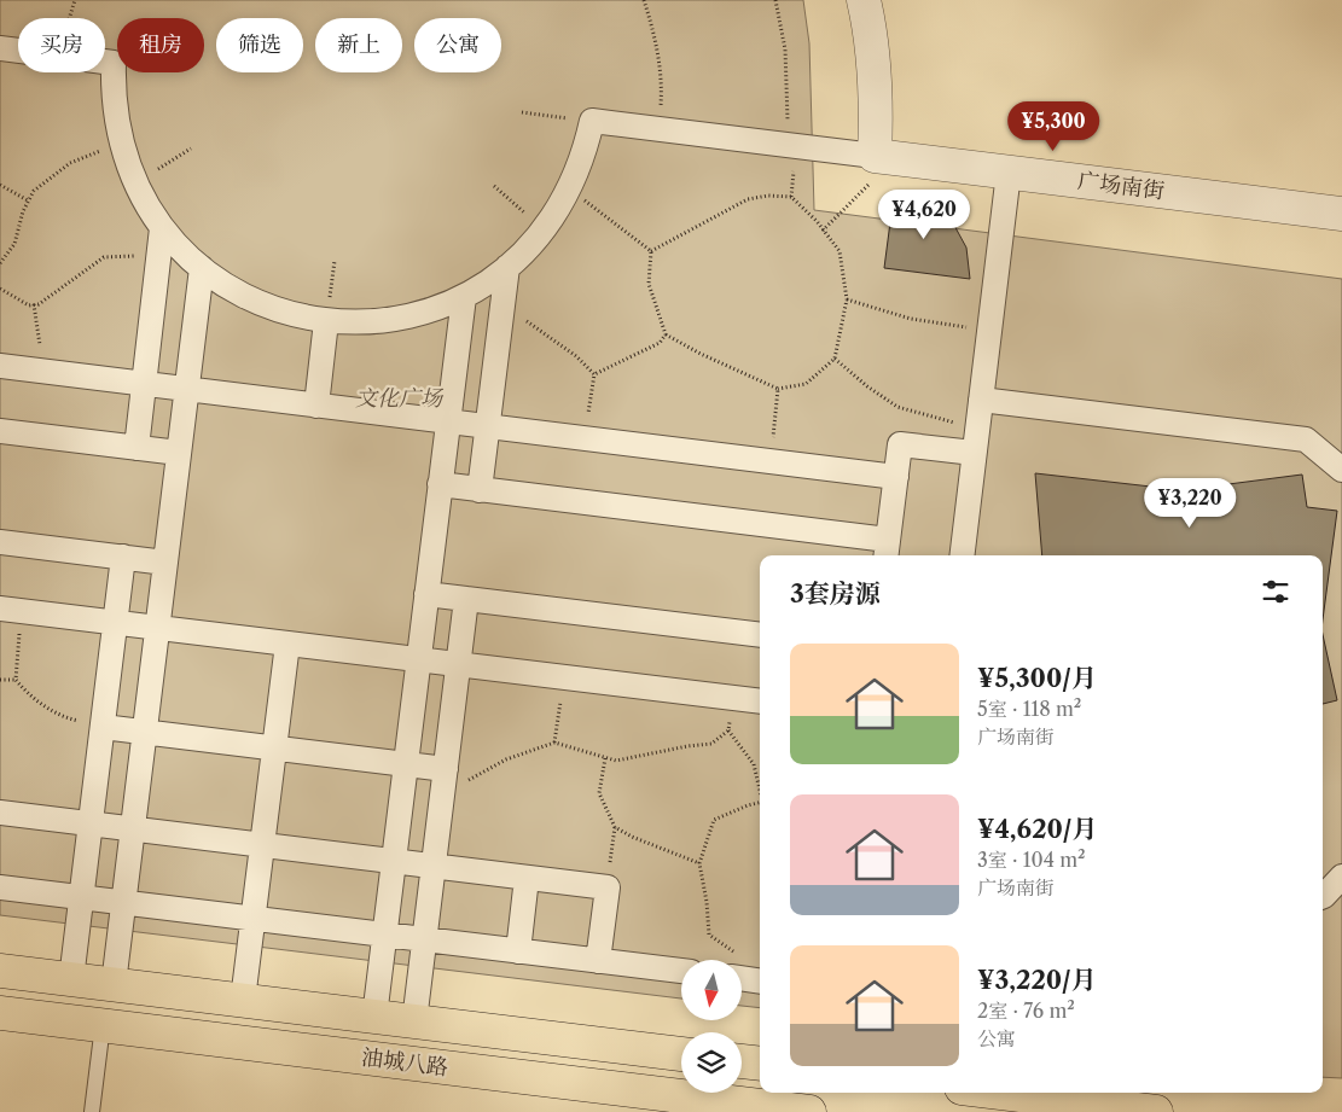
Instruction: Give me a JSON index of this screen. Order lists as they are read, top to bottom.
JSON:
{
  "streets": {
    "main road": ["油城八路"],
    "street": ["广场南街"]
  },
  "parks": ["文化广场"],
  "north": "bottom",
  "page": {
    "chip": [
      "买房",
      "租房",
      "筛选",
      "新上",
      "公寓"
    ],
    "price": ["¥5,300", "¥4,620", "¥3,220"],
    "heading": "3套房源",
    "list": [
      {
        "name": "¥5,300/月",
        "note": "5室 · 118 m² · 广场南街"
      },
      {
        "name": "¥4,620/月",
        "note": "3室 · 104 m² · 广场南街"
      },
      {
        "name": "¥3,220/月",
        "note": "2室 · 76 m² · 公寓"
      }
    ]
  }
}
